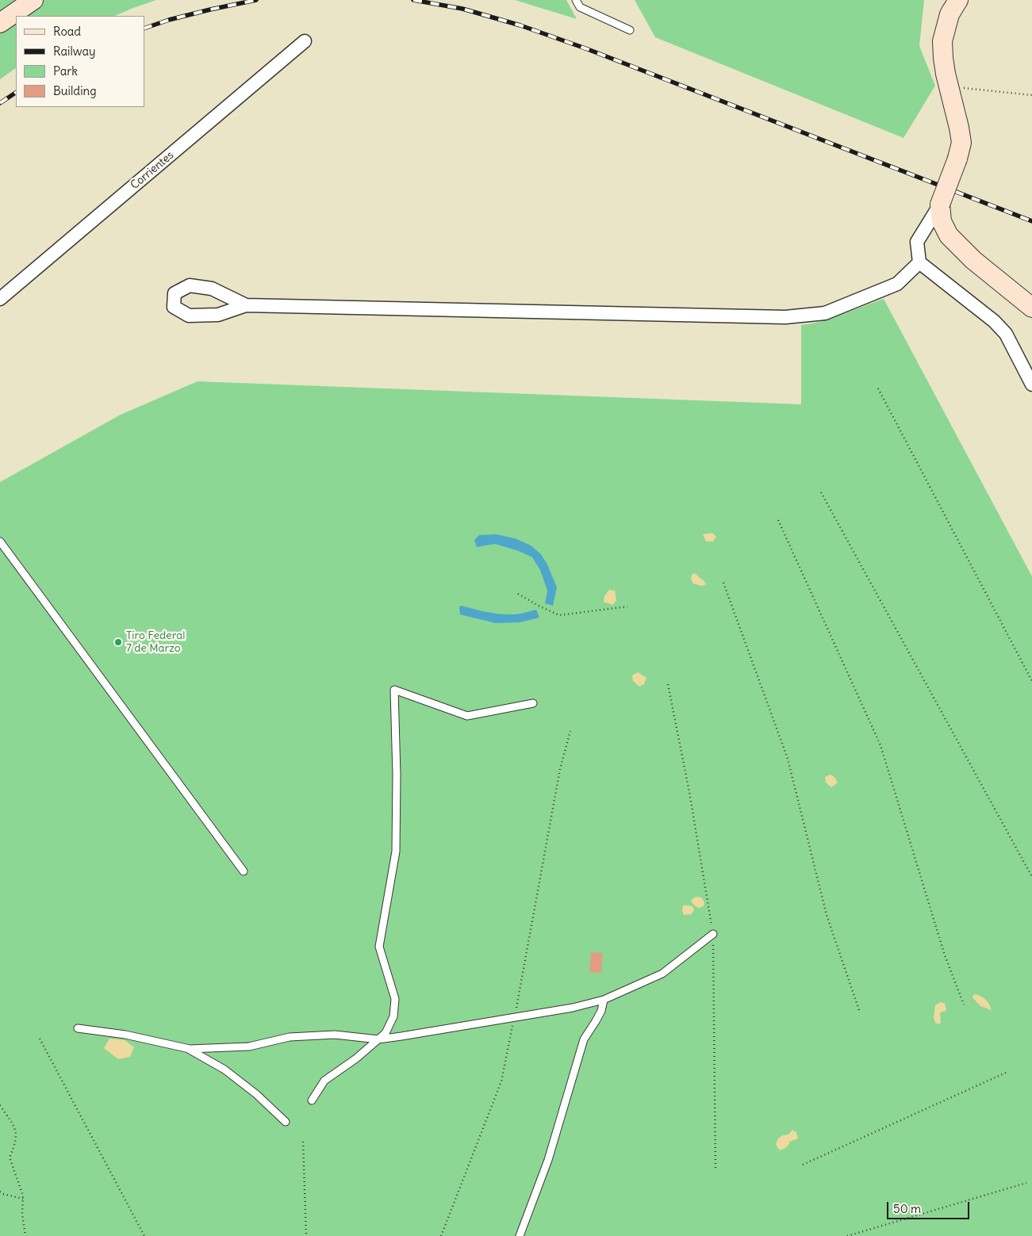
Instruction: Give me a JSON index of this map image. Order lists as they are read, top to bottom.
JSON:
{
  "streets": {
    "street": ["Corrientes"]
  },
  "places": ["Tiro Federal 7 de Marzo"],
  "legend": [
    "Road",
    "Railway",
    "Park",
    "Building"
  ],
  "scale_bar": "50 m"
}
